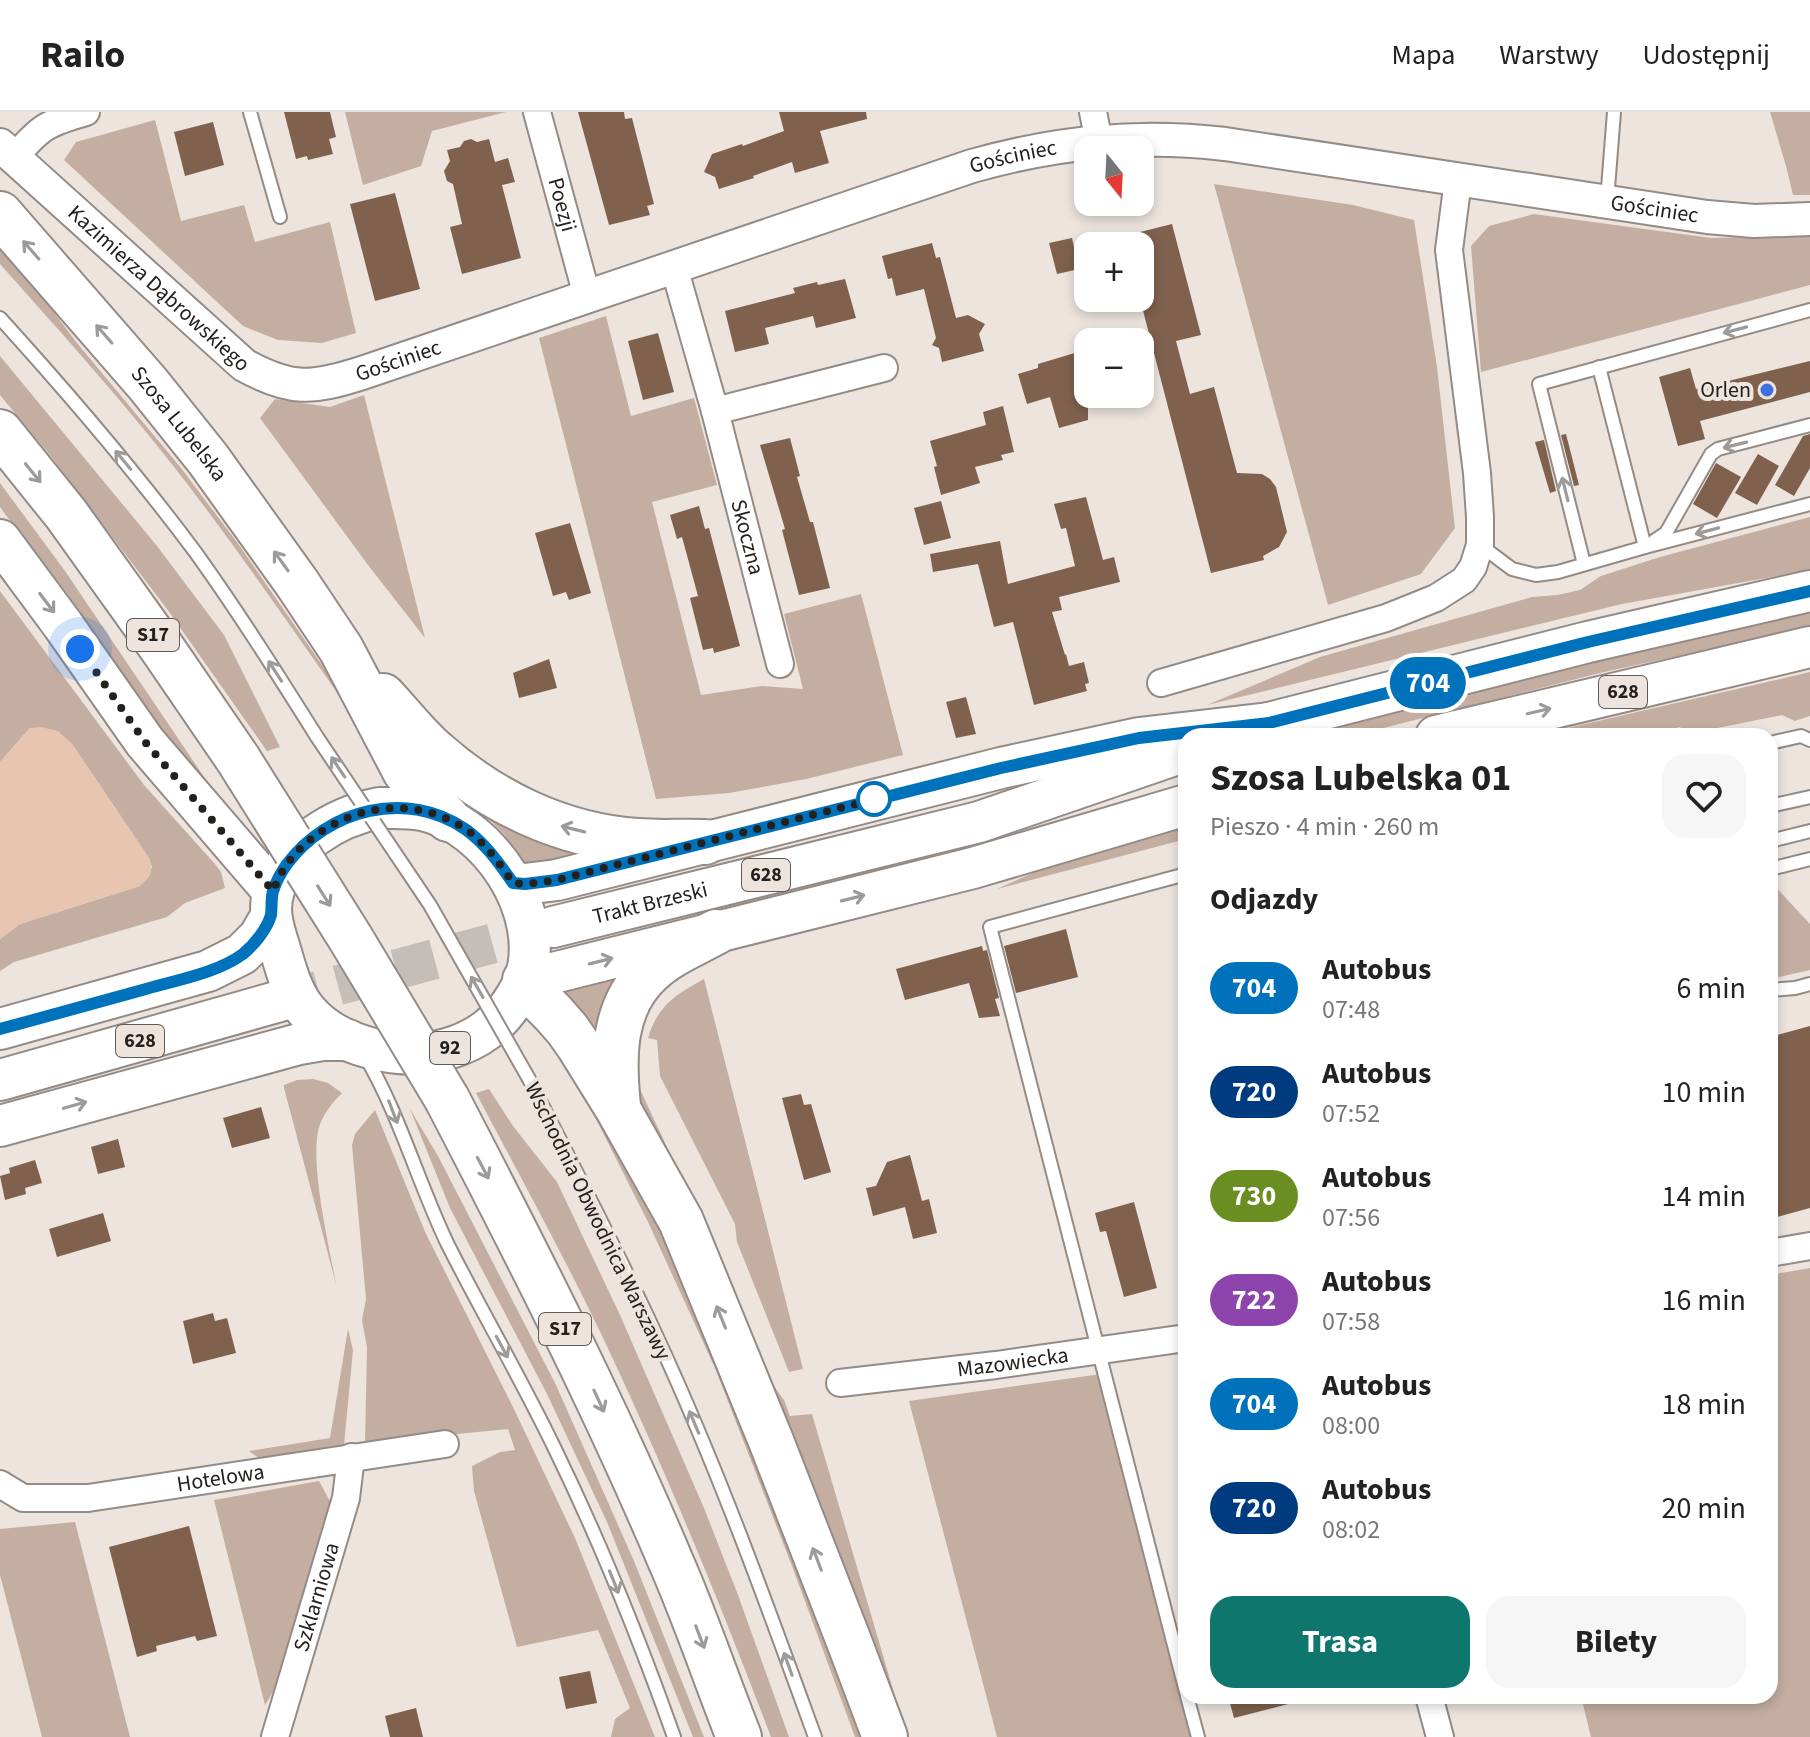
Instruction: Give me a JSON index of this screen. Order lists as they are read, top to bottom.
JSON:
{
  "streets": {
    "highway": ["Szosa Lubelska", "S17"],
    "main road": ["628", "Trakt Brzeski", "92"],
    "street": [
      "Gościniec",
      "Poezji",
      "Kazimierza Dąbrowskiego",
      "Skoczna",
      "Mazowiecka",
      "Hotelowa",
      "Szklarniowa"
    ],
    "lane": ["Wschodnia Obwodnica Warszawy"]
  },
  "crossings": [
    ["Gościniec", "Poezji"],
    ["Gościniec", "Kazimierza Dąbrowskiego"],
    ["Gościniec", "Skoczna"],
    ["Hotelowa", "Szklarniowa"]
  ],
  "one_way": ["Wschodnia Obwodnica Warszawy"],
  "places": ["Orlen"],
  "lines": ["bus line 704"],
  "north": "bottom",
  "page": {
    "header": "Railo",
    "nav": ["Mapa", "Warstwy", "Udostępnij"],
    "on_map": "704",
    "map_buttons": ["+", "−"],
    "heading": [
      ["Szosa Lubelska 01", "Pieszo · 4 min · 260 m"],
      "Odjazdy"
    ],
    "list": [
      {
        "mark": "704",
        "name": "Autobus",
        "note": "07:48",
        "value": "6 min"
      },
      {
        "mark": "720",
        "name": "Autobus",
        "note": "07:52",
        "value": "10 min"
      },
      {
        "mark": "730",
        "name": "Autobus",
        "note": "07:56",
        "value": "14 min"
      },
      {
        "mark": "722",
        "name": "Autobus",
        "note": "07:58",
        "value": "16 min"
      },
      {
        "mark": "704",
        "name": "Autobus",
        "note": "08:00",
        "value": "18 min"
      },
      {
        "mark": "720",
        "name": "Autobus",
        "note": "08:02",
        "value": "20 min"
      }
    ],
    "buttons": ["Trasa", "Bilety"]
  }
}
